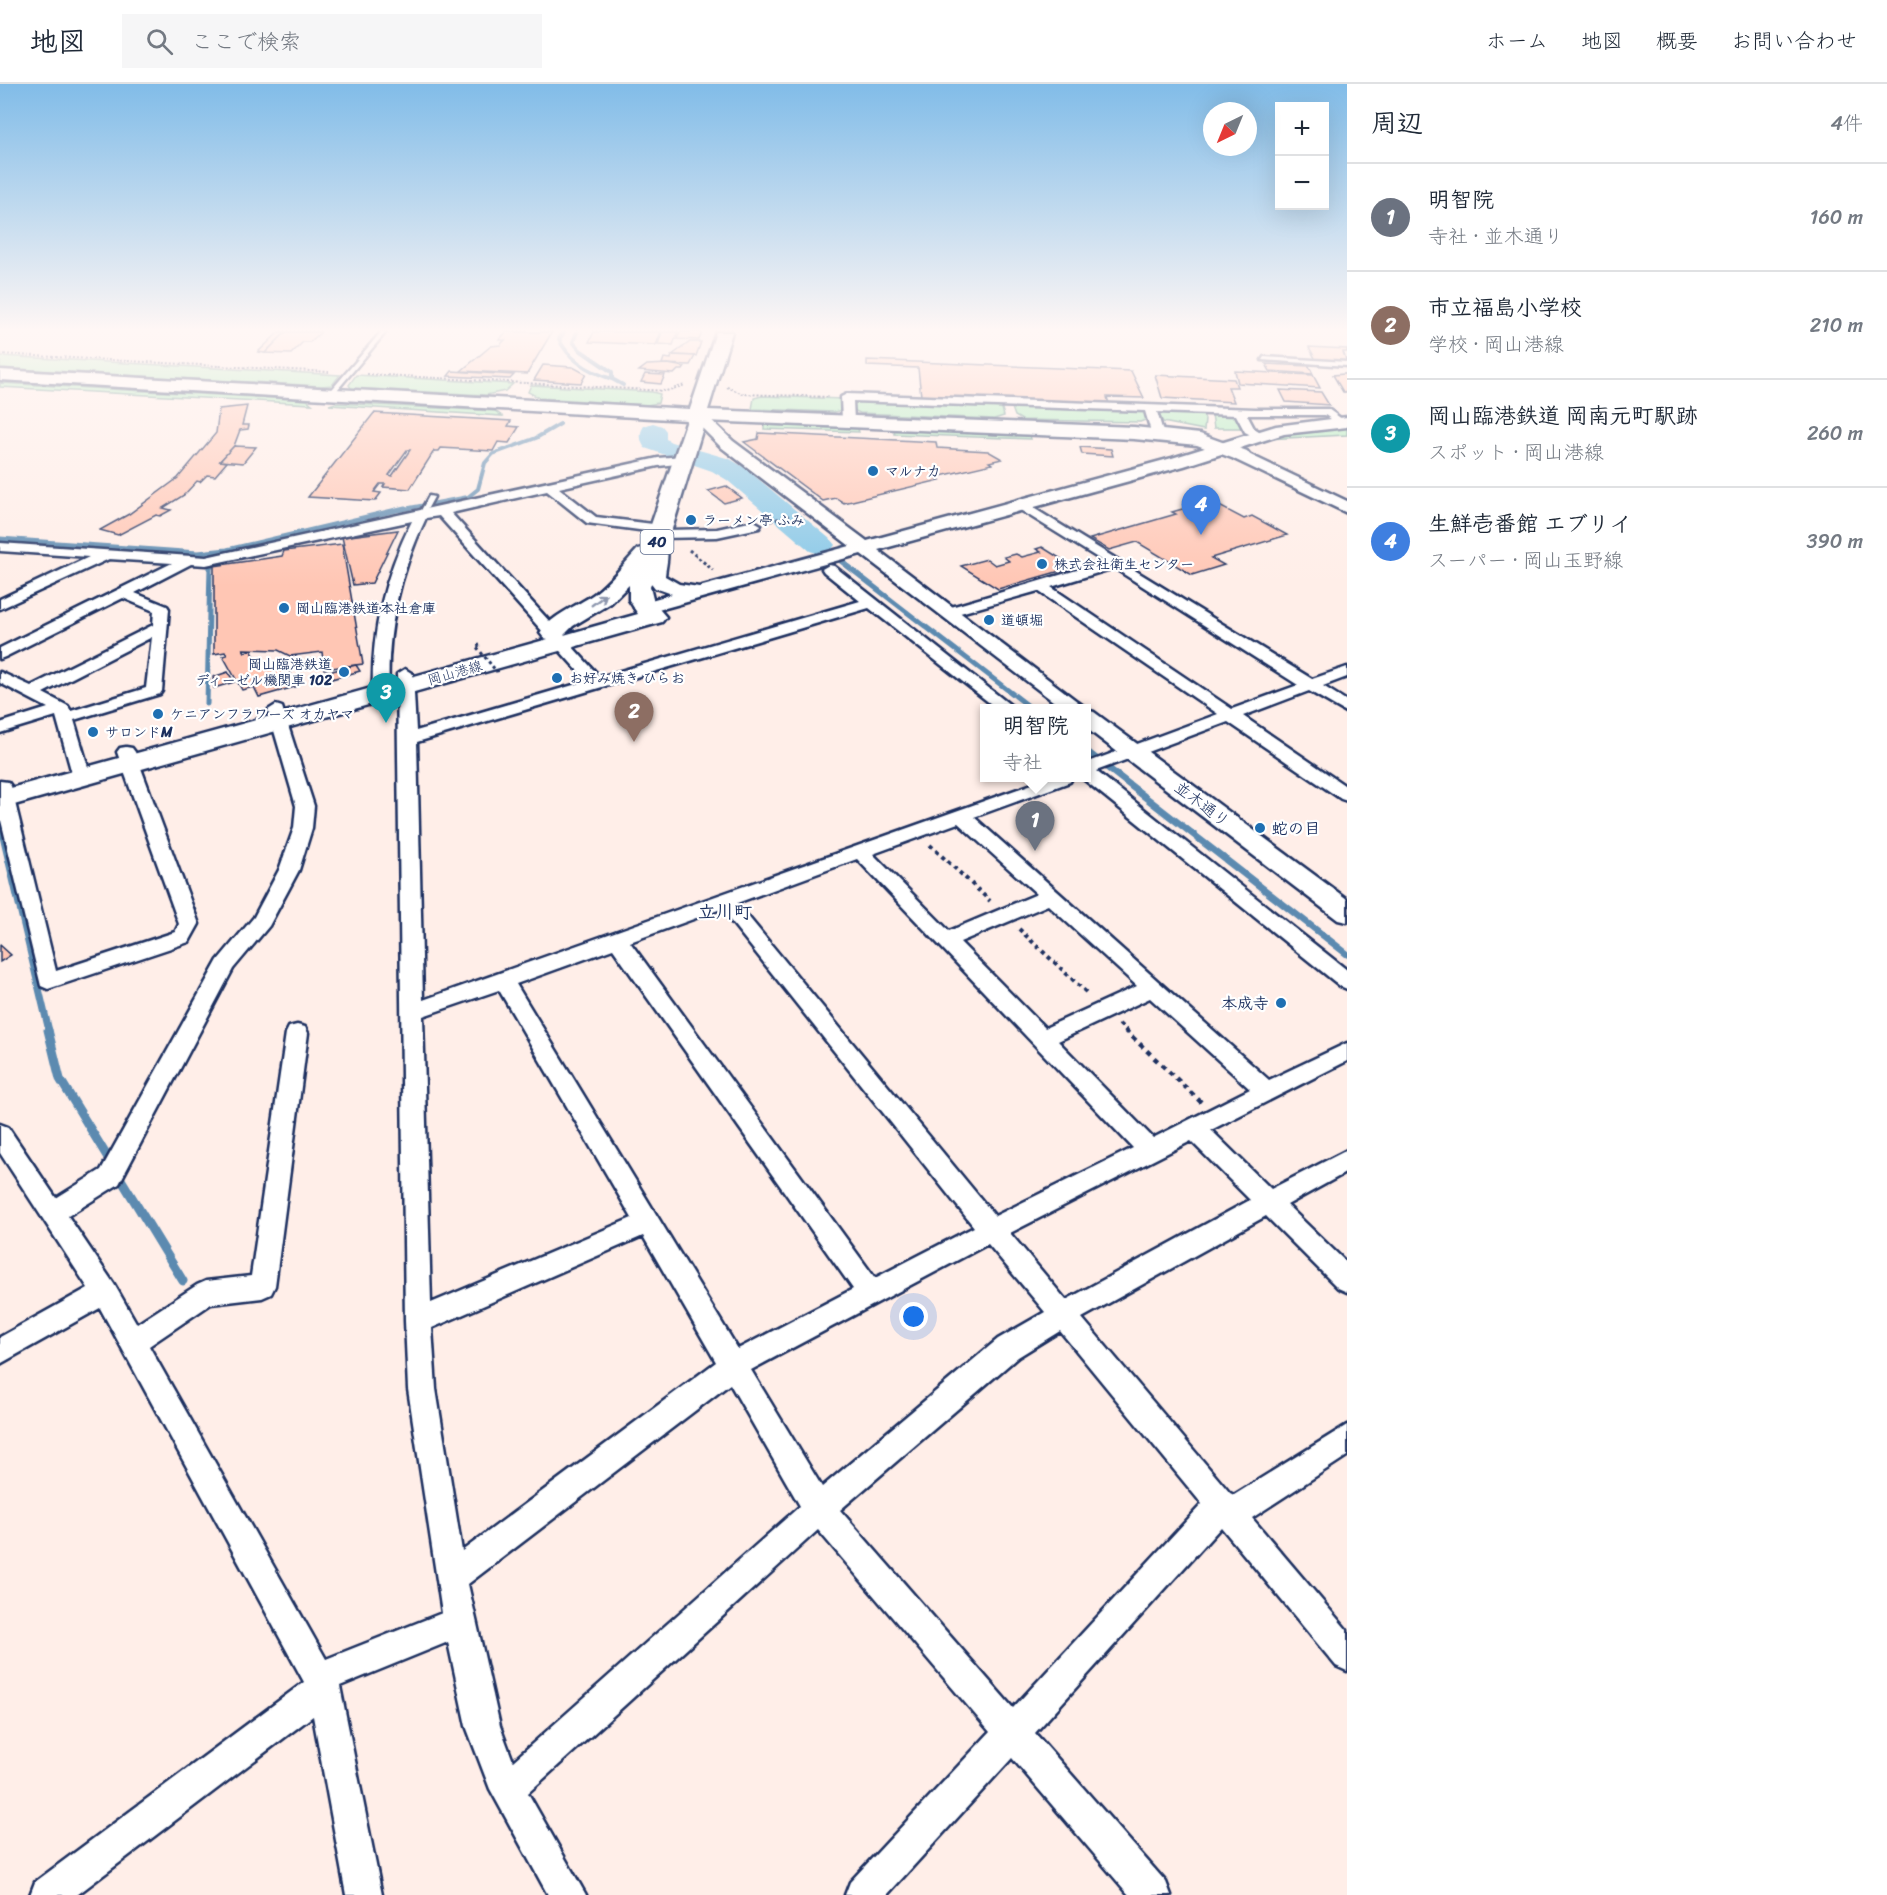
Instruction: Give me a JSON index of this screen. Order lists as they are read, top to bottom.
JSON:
{
  "streets": {
    "main road": ["40", "岡山港線"],
    "street": ["並木通り"]
  },
  "crossings": [
    ["40", "岡山港線"]
  ],
  "districts": ["立川町"],
  "places": [
    "マルナカ",
    "ラーメン亭 ふみ",
    "株式会社衛生センター",
    "岡山臨港鉄道本社倉庫",
    "道頓堀",
    "岡山臨港鉄道 ディーゼル機関車 102",
    "お好み焼き ひらお",
    "ケニアンフラワーズ オカヤマ",
    "サロンドM",
    "蛇の目",
    "本成寺"
  ],
  "north": "bottom left",
  "page": {
    "header": "地図",
    "search": "ここで検索",
    "nav": [
      "ホーム",
      "地図",
      "概要",
      "お問い合わせ"
    ],
    "heading": ["周辺", "4件"],
    "map_buttons": ["+", "−"],
    "list": [
      {
        "mark": "1",
        "name": "明智院",
        "note": "寺社 · 並木通り",
        "value": "160 m"
      },
      {
        "mark": "2",
        "name": "市立福島小学校",
        "note": "学校 · 岡山港線",
        "value": "210 m"
      },
      {
        "mark": "3",
        "name": "岡山臨港鉄道 岡南元町駅跡",
        "note": "スポット · 岡山港線",
        "value": "260 m"
      },
      {
        "mark": "4",
        "name": "生鮮壱番館 エブリイ",
        "note": "スーパー · 岡山玉野線",
        "value": "390 m"
      }
    ],
    "pins": [
      "4",
      "3",
      "2",
      "1"
    ],
    "popup": ["明智院", "寺社"]
  }
}
